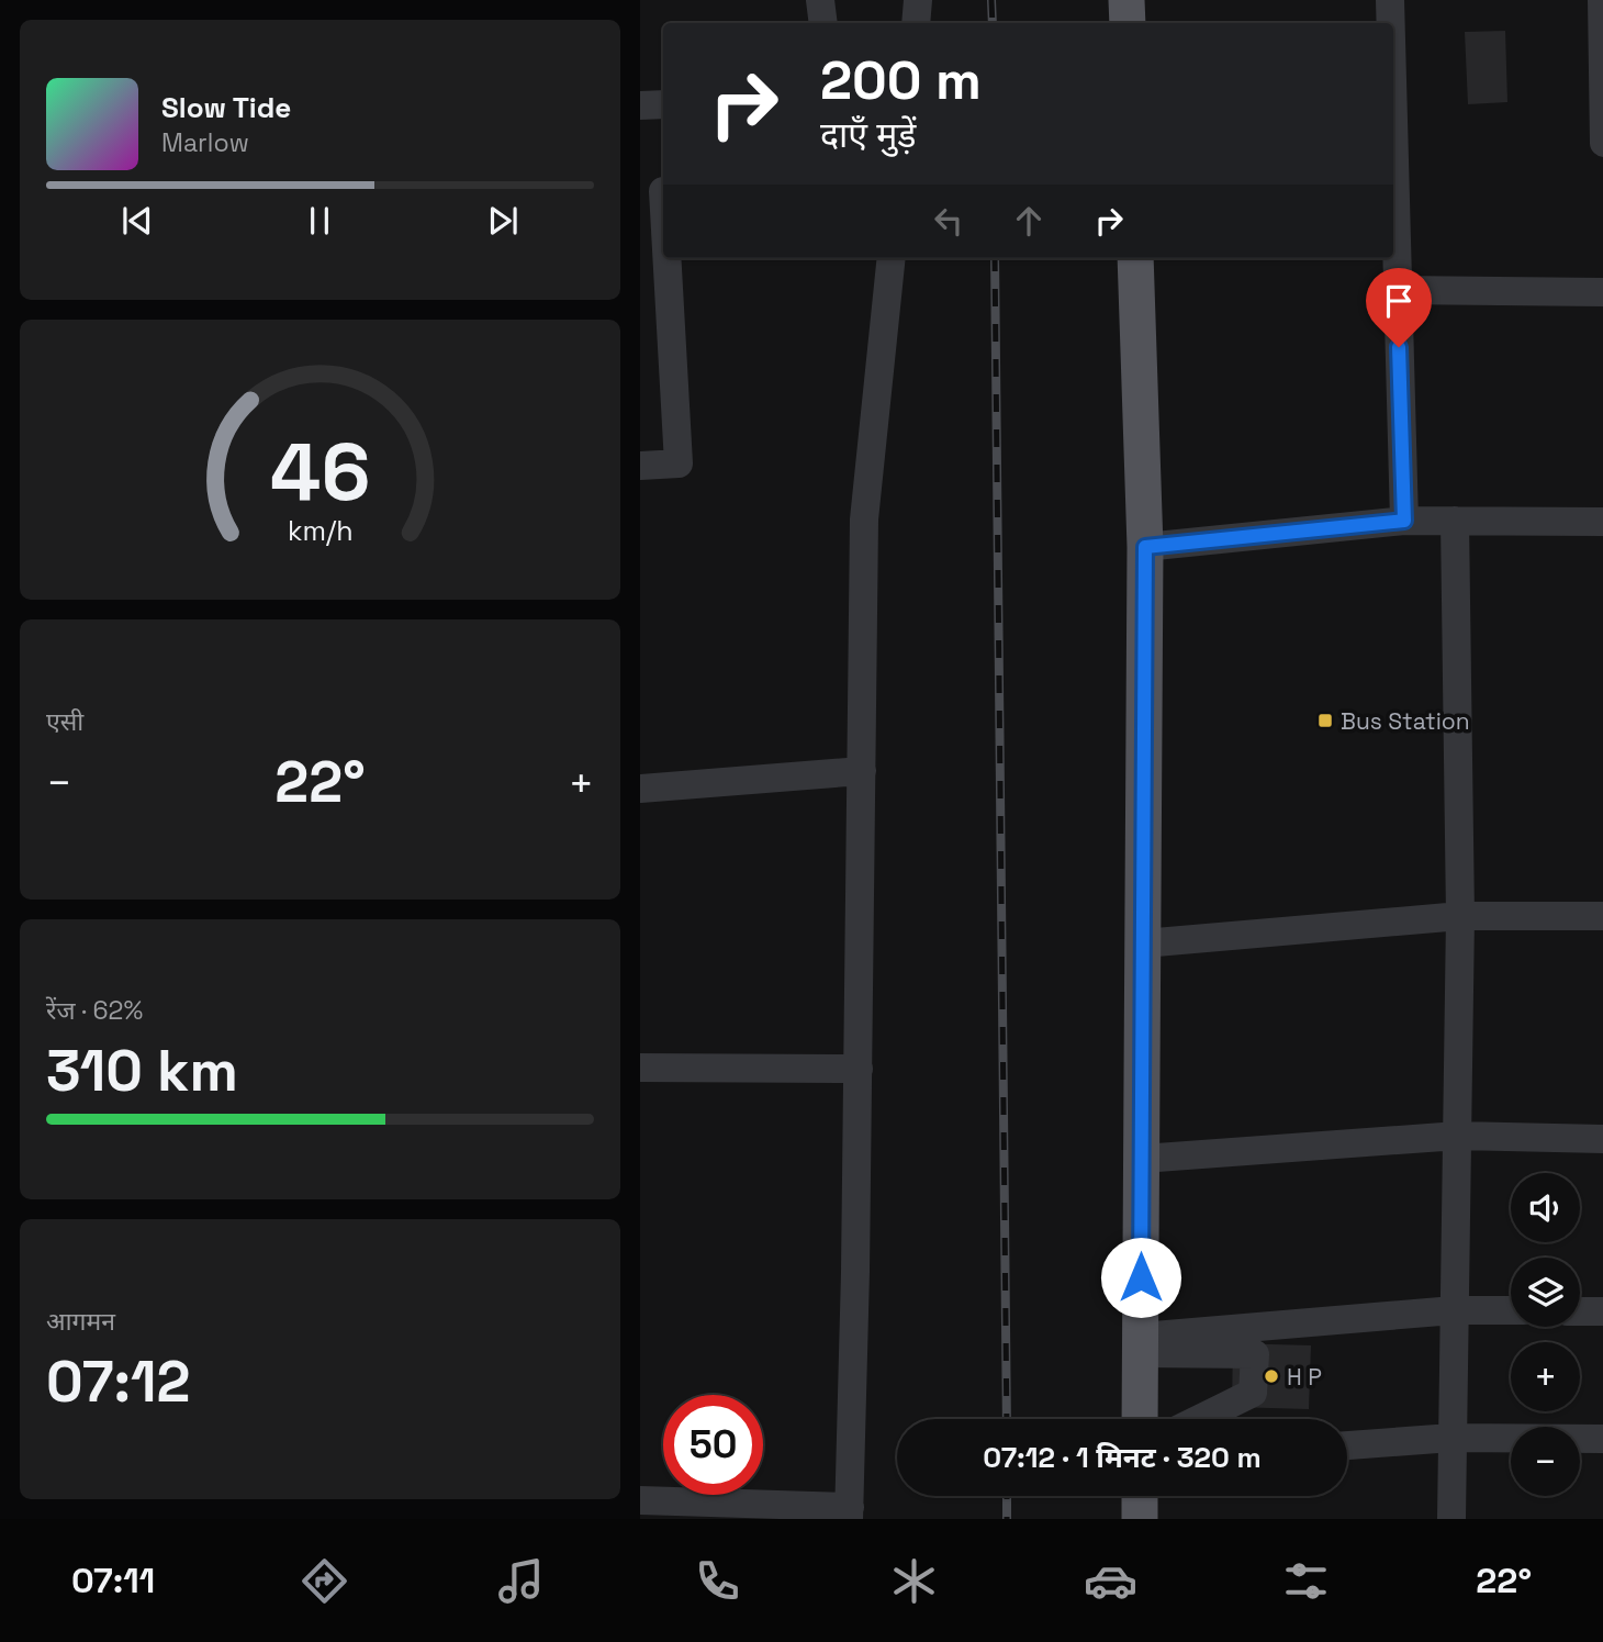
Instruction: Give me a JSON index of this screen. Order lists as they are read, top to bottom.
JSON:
{
  "places": {
    "transit": ["Bus Station"],
    "other": ["H P"]
  },
  "page": {
    "turn": ["200 m", "दाएँ मुड़ें"],
    "song": ["Slow Tide", "Marlow"],
    "tile": [
      "एसी",
      ["रेंज · 62%", "310 km"],
      ["आगमन", "07:12"]
    ],
    "heat": ["−", "22°", "+"],
    "map_buttons": ["+", "−"],
    "limit": "50",
    "trip": "07:12 · 1 मिनट · 320 m",
    "tabs": ["07:11", "22°"],
    "gauge": ["46", "km/h"]
  }
}
